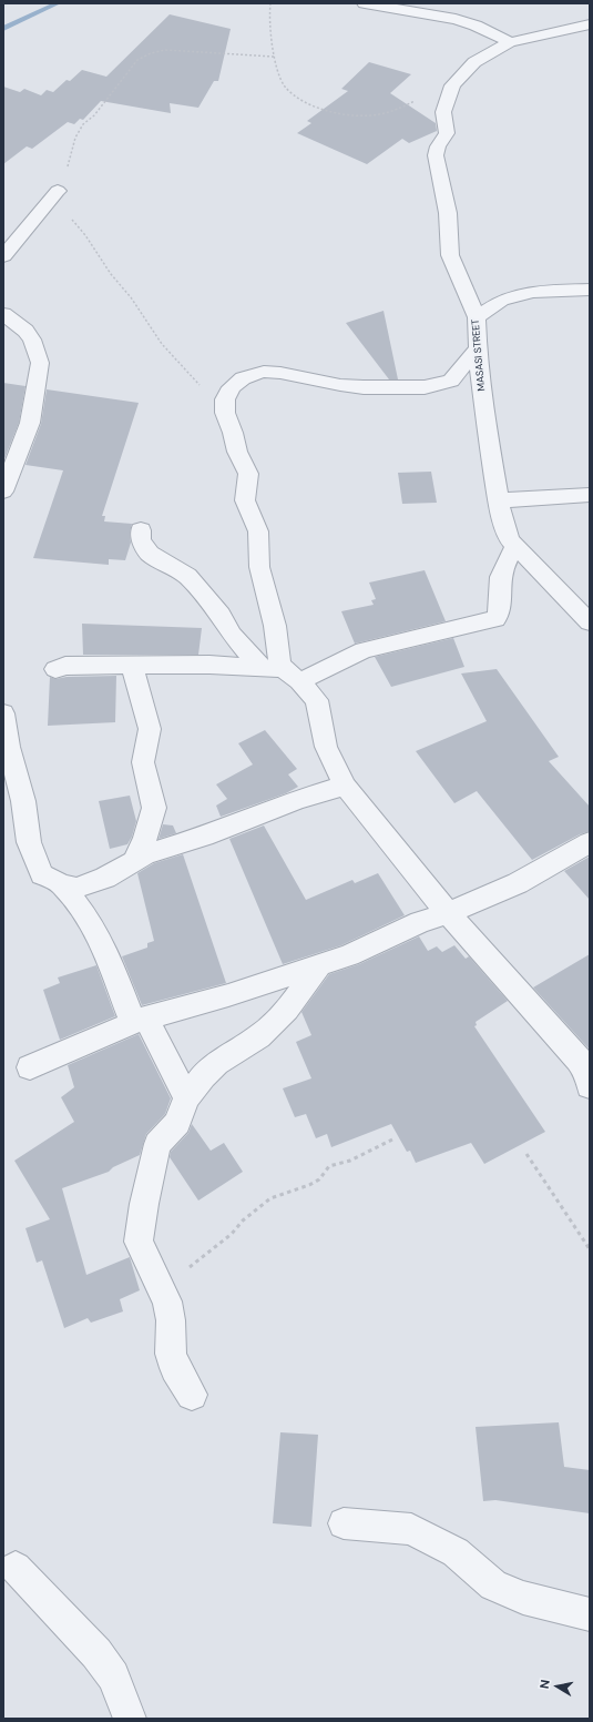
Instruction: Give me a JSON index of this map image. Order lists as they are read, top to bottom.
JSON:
{
  "streets": {
    "street": ["MASASI STREET"]
  },
  "north": "left"
}
